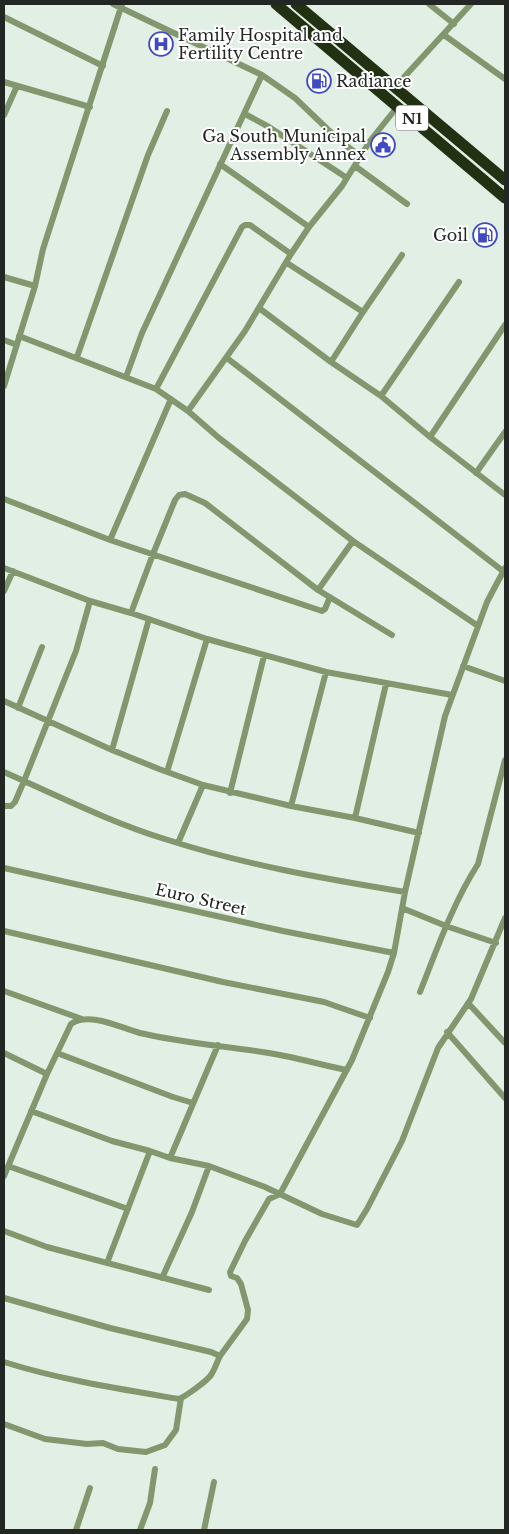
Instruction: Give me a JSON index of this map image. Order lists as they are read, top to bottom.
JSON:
{
  "streets": {
    "highway": ["N1"],
    "street": ["Euro Street"]
  },
  "places": {
    "hospital": ["Family Hospital and Fertility Centre"],
    "fuel station": ["Radiance", "Goil"],
    "public building": ["Ga South Municipal Assembly Annex"]
  }
}
